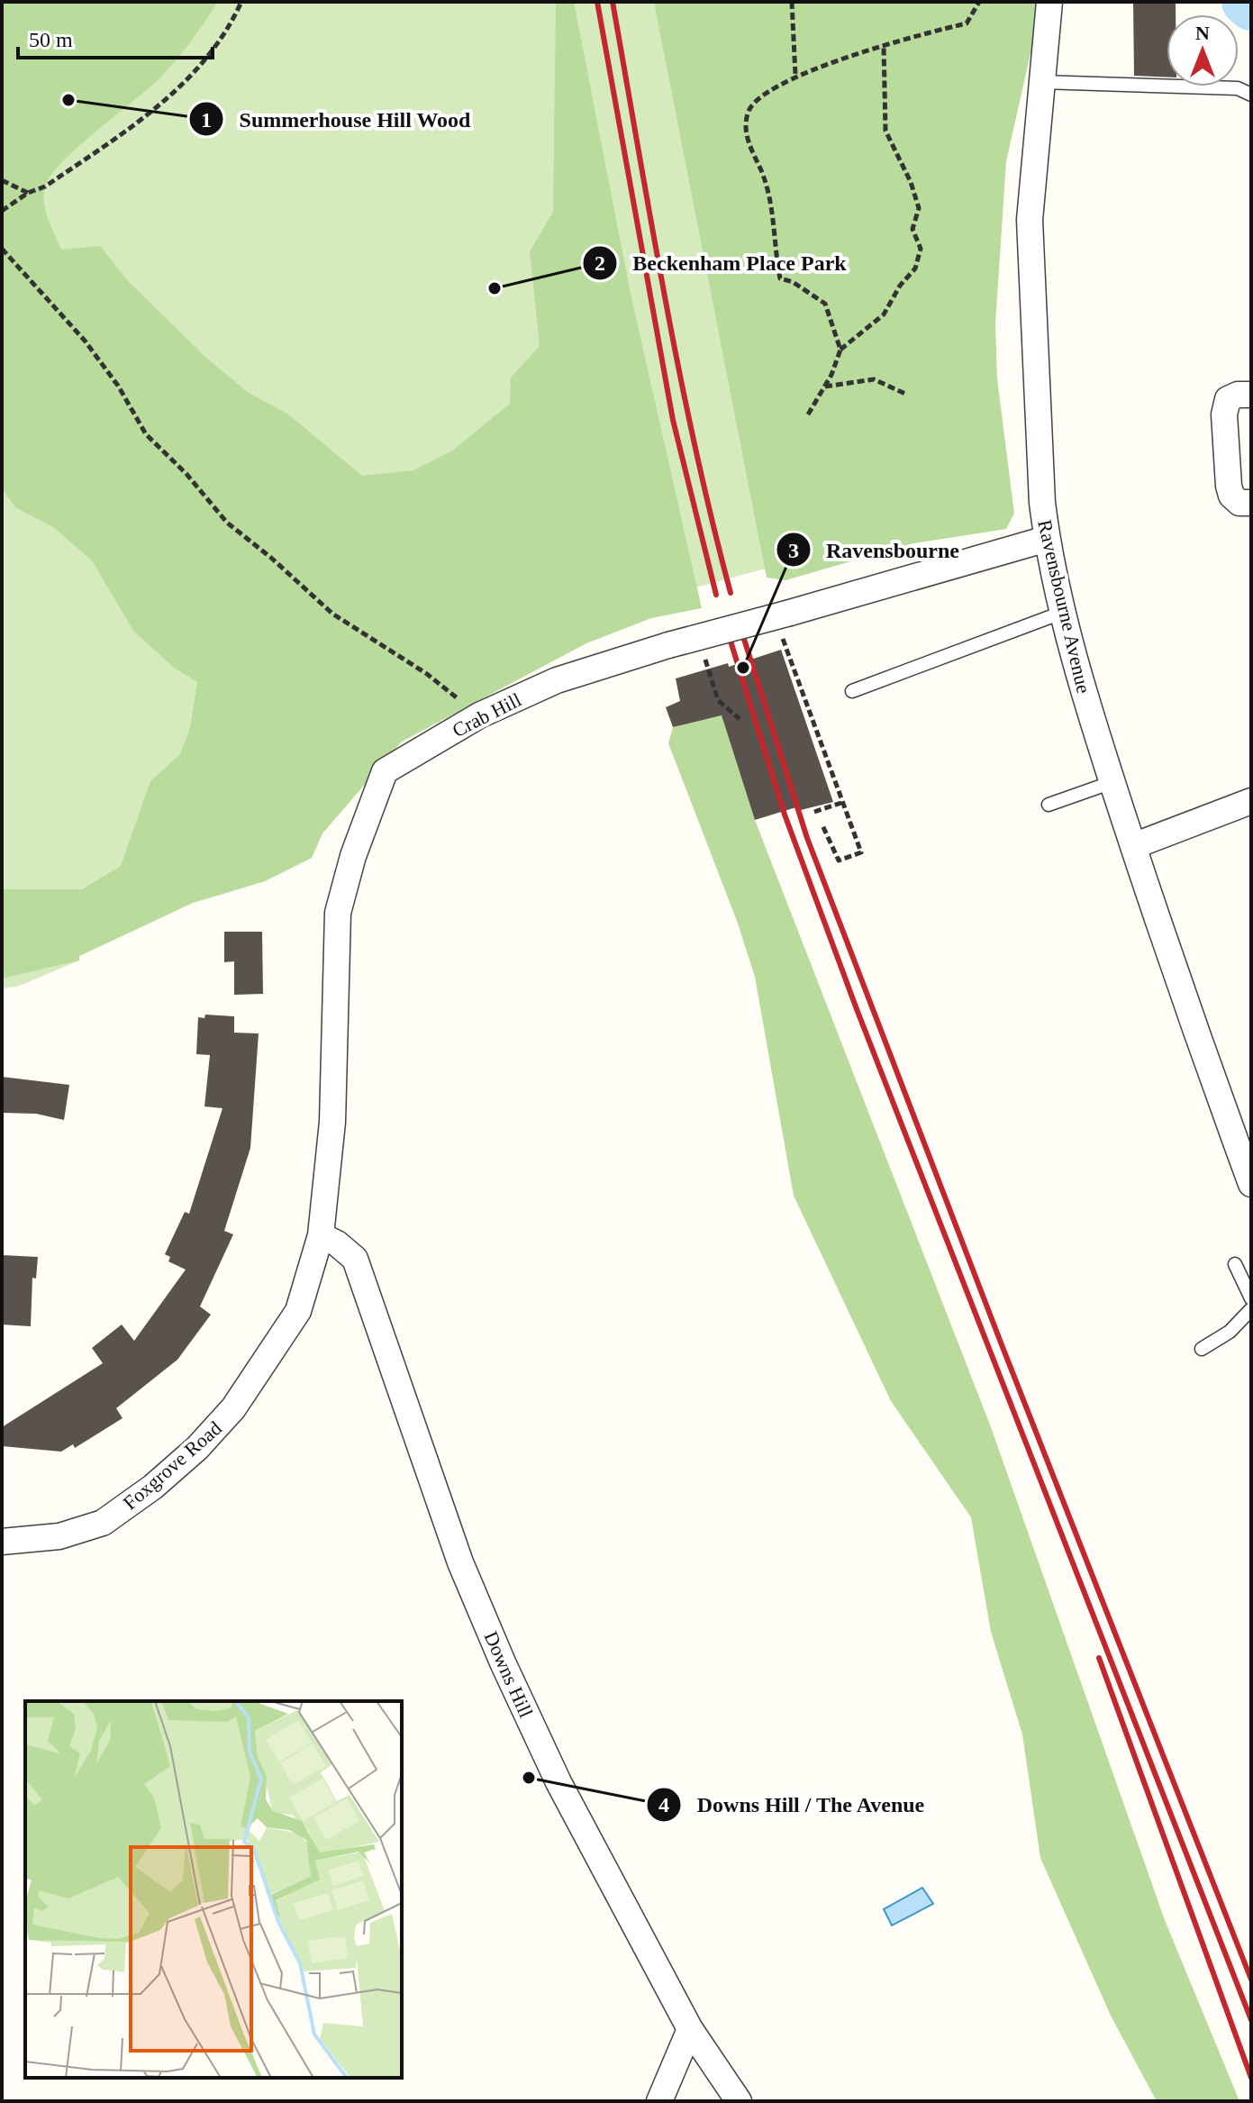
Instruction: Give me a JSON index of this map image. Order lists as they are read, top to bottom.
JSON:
{
  "streets": {
    "street": [
      "Ravensbourne Avenue",
      "Crab Hill",
      "Foxgrove Road",
      "Downs Hill"
    ]
  },
  "crossings": [
    ["Ravensbourne Avenue", "Crab Hill"],
    ["Crab Hill", "Foxgrove Road"],
    ["Crab Hill", "Downs Hill"],
    ["Foxgrove Road", "Downs Hill"]
  ],
  "places": [
    "Summerhouse Hill Wood",
    "Beckenham Place Park",
    "Ravensbourne",
    "Downs Hill / The Avenue"
  ],
  "scale_bar": "50 m",
  "north": "top"
}
